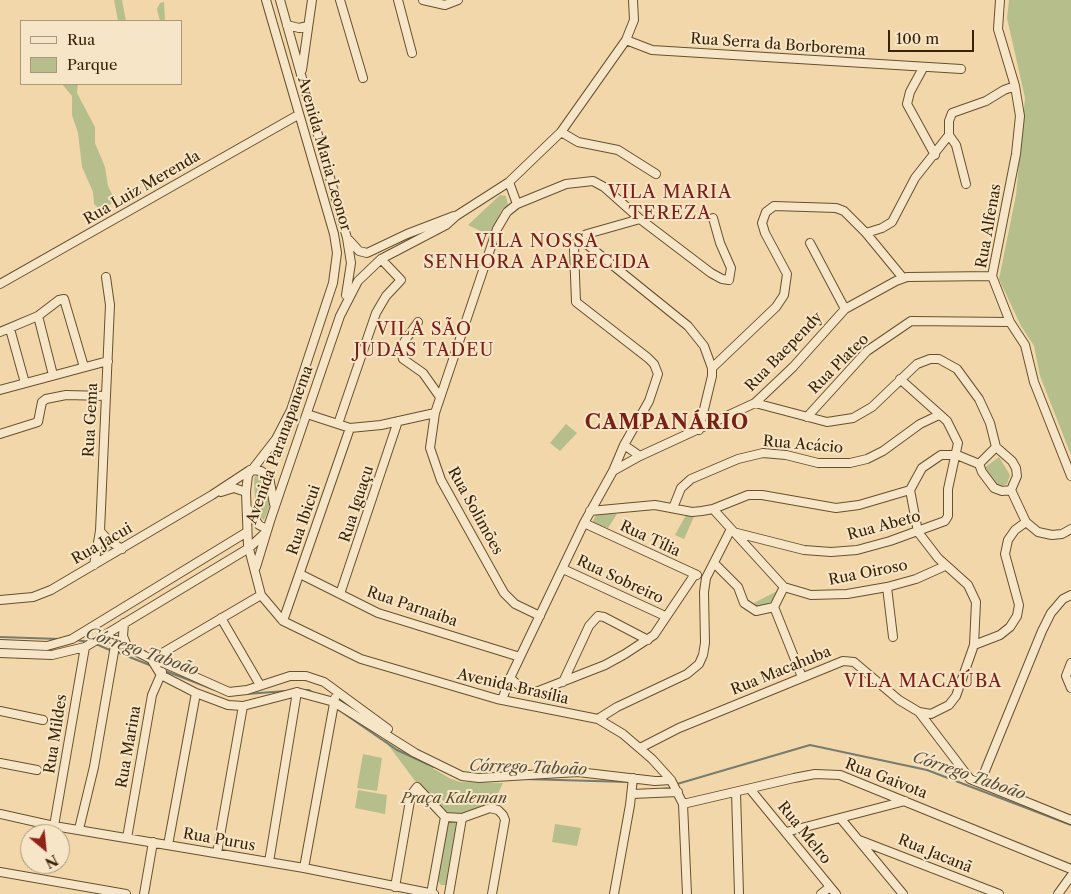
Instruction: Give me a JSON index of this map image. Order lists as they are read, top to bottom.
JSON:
{
  "streets": {
    "street": [
      "Rua Serra da Borborema",
      "Avenida Maria Leonor",
      "Rua Luiz Merenda",
      "Rua Alfenas",
      "Rua Baependy",
      "Rua Plateo",
      "Rua Gema",
      "Avenida Paranapanema",
      "Rua Acácio",
      "Rua Iguaçu",
      "Rua Solimões",
      "Rua Ibicui",
      "Rua Abeto",
      "Rua Tília",
      "Rua Jacui",
      "Rua Oiroso",
      "Rua Sobreiro",
      "Rua Parnaíba",
      "Rua Macahuba",
      "Avenida Brasília",
      "Rua Mildes",
      "Rua Marina",
      "Rua Gaivota",
      "Rua Melro",
      "Rua Purus",
      "Rua Jacanã"
    ]
  },
  "crossings": [
    ["Rua Serra da Borborema", "Avenida Paranapanema"],
    ["Avenida Maria Leonor", "Rua Luiz Merenda"],
    ["Avenida Maria Leonor", "Avenida Paranapanema"],
    ["Rua Alfenas", "Rua Baependy"],
    ["Rua Alfenas", "Rua Plateo"],
    ["Rua Baependy", "Rua Solimões"],
    ["Rua Baependy", "Rua Tília"],
    ["Rua Baependy", "Rua Sobreiro"],
    ["Rua Baependy", "Rua Parnaíba"],
    ["Rua Baependy", "Avenida Brasília"],
    ["Rua Gema", "Rua Jacui"],
    ["Avenida Paranapanema", "Rua Jacui"],
    ["Avenida Paranapanema", "Avenida Brasília"],
    ["Avenida Paranapanema", "Rua Mildes"],
    ["Rua Iguaçu", "Rua Parnaíba"],
    ["Rua Ibicui", "Rua Parnaíba"],
    ["Rua Ibicui", "Avenida Brasília"],
    ["Rua Macahuba", "Avenida Brasília"],
    ["Avenida Brasília", "Rua Gaivota"],
    ["Rua Marina", "Rua Purus"],
    ["Rua Gaivota", "Rua Melro"]
  ],
  "districts": [
    "VILA MARIA TEREZA",
    "VILA NOSSA SENHORA APARECIDA",
    "VILA SÃO JUDAS TADEU",
    "CAMPANÁRIO",
    "VILA MACAÚBA"
  ],
  "water": ["Córrego Taboão"],
  "parks": ["Praça Kaleman"],
  "legend": ["Rua", "Parque"],
  "scale_bar": "100 m",
  "north": "bottom right"
}
